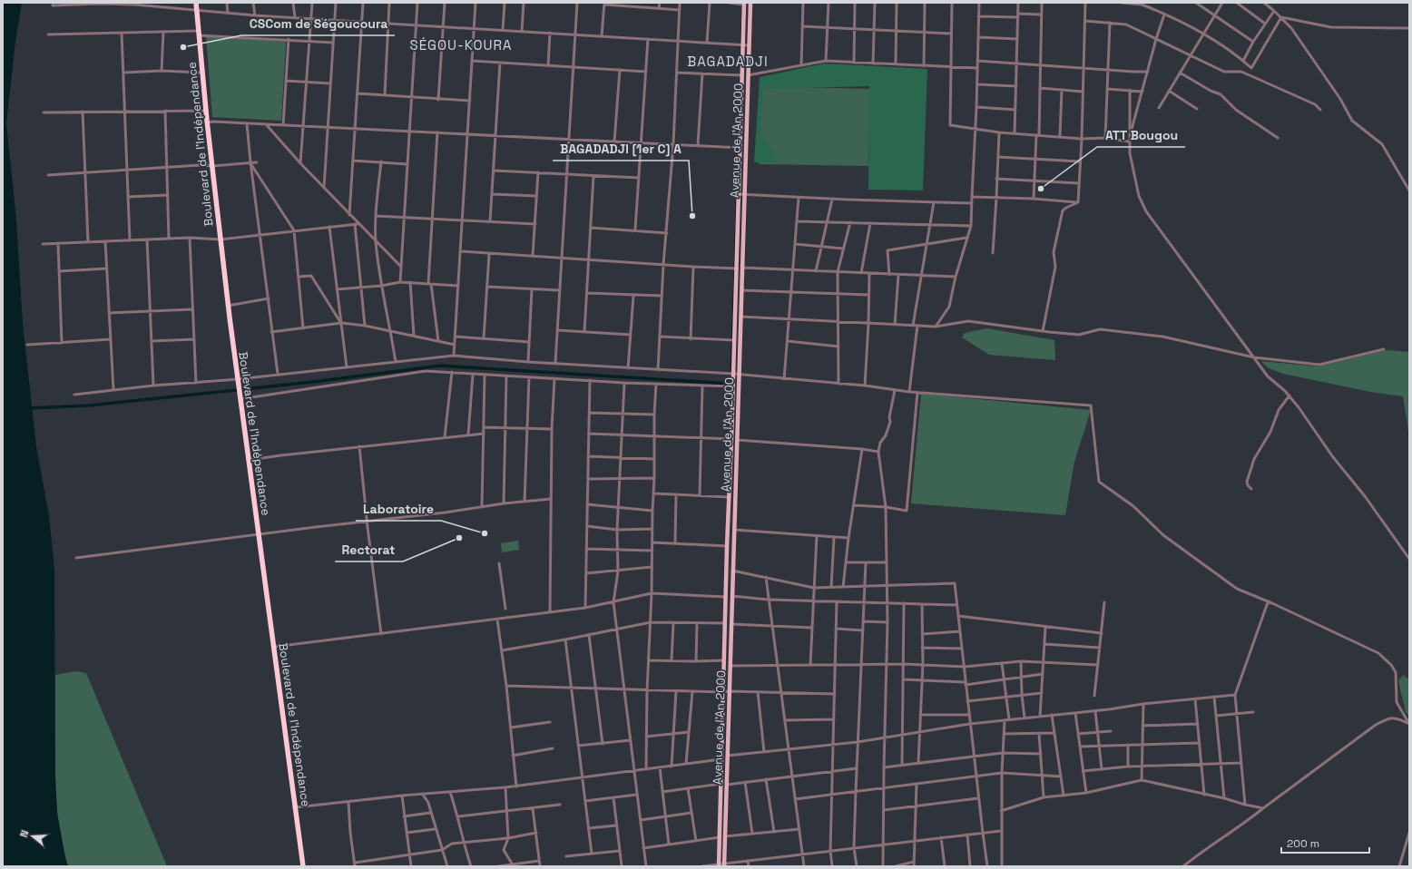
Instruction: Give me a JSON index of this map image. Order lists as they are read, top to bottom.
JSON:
{
  "streets": {
    "highway": ["Boulevard de l'Indépendance"],
    "main road": ["Avenue de l'An 2000"]
  },
  "districts": ["SÉGOU-KOURA", "BAGADADJI"],
  "places": [
    "CSCom de Ségoucoura",
    "ATT Bougou",
    "BAGADADJI [1er C] A",
    "Laboratoire",
    "Rectorat"
  ],
  "scale_bar": "200 m",
  "north": "left"
}
